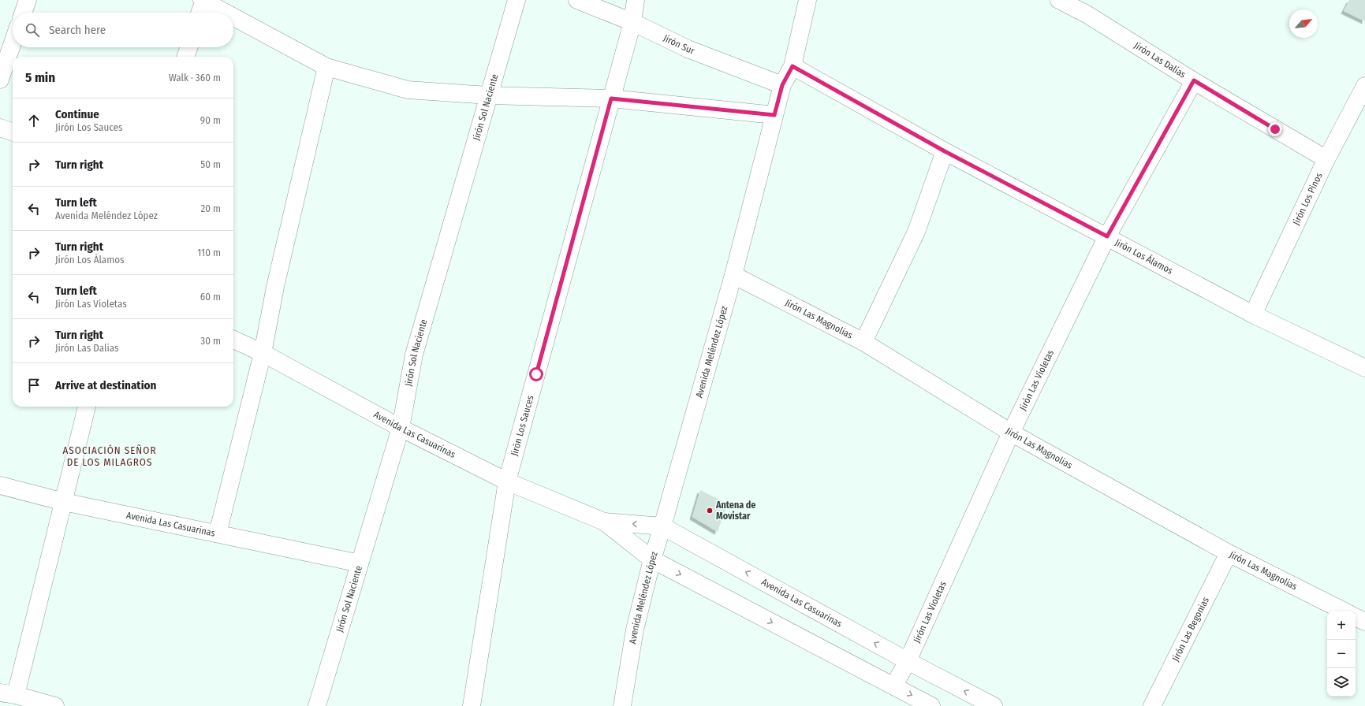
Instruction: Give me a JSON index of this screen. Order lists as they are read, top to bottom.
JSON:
{
  "streets": {
    "street": [
      "Jirón Sur",
      "Jirón Las Dalias",
      "Jirón Sol Naciente",
      "Jirón Los Pinos",
      "Jirón Los Álamos",
      "Jirón Las Magnolias",
      "Avenida Meléndez López",
      "Jirón Las Violetas",
      "Jirón Los Sauces",
      "Avenida Las Casuarinas",
      "Jirón Las Begonias"
    ]
  },
  "crossings": [
    ["Jirón Sur", "Avenida Meléndez López"],
    ["Jirón Sur", "Jirón Los Sauces"],
    ["Jirón Las Dalias", "Jirón Los Pinos"],
    ["Jirón Las Dalias", "Jirón Las Violetas"],
    ["Jirón Sol Naciente", "Avenida Las Casuarinas"],
    ["Jirón Los Pinos", "Jirón Los Álamos"],
    ["Jirón Los Álamos", "Avenida Meléndez López"],
    ["Jirón Los Álamos", "Jirón Las Violetas"],
    ["Jirón Las Magnolias", "Avenida Meléndez López"],
    ["Jirón Las Magnolias", "Jirón Las Violetas"],
    ["Jirón Las Magnolias", "Jirón Las Begonias"],
    ["Avenida Meléndez López", "Avenida Las Casuarinas"],
    ["Jirón Las Violetas", "Avenida Las Casuarinas"],
    ["Jirón Los Sauces", "Avenida Las Casuarinas"]
  ],
  "districts": ["ASOCIACIÓN SEÑOR DE LOS MILAGROS"],
  "places": ["Antena de Movistar"],
  "north": "top right",
  "page": {
    "search": "Search here",
    "heading": ["5 min", "Walk · 360 m"],
    "list": [
      ["Continue", "Jirón Los Sauces", "90 m"],
      ["Turn right", "50 m"],
      ["Turn left", "Avenida Meléndez López", "20 m"],
      ["Turn right", "Jirón Los Álamos", "110 m"],
      ["Turn left", "Jirón Las Violetas", "60 m"],
      ["Turn right", "Jirón Las Dalias", "30 m"],
      "Arrive at destination"
    ],
    "map_buttons": ["+", "−"]
  }
}
